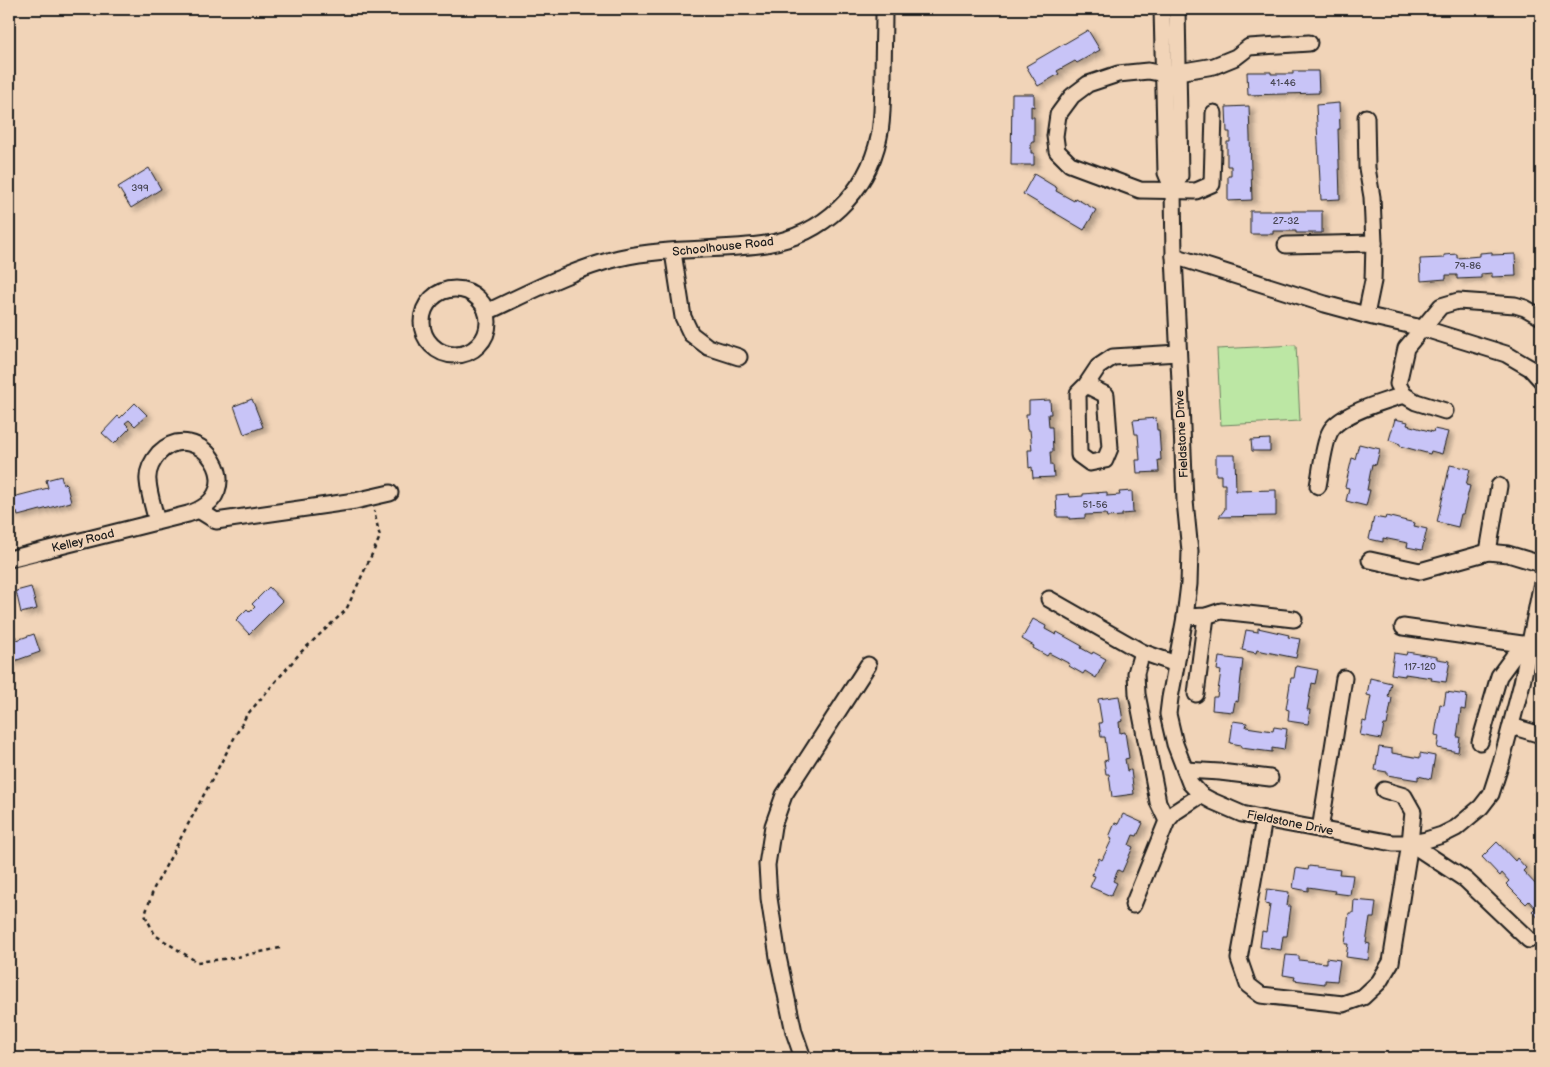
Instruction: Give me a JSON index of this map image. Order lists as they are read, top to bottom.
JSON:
{
  "streets": {
    "street": ["Schoolhouse Road", "Fieldstone Drive", "Kelley Road"]
  },
  "house_numbers": [
    "41-46",
    "399",
    "27-32",
    "79-86",
    "51-56",
    "117-120"
  ]
}
